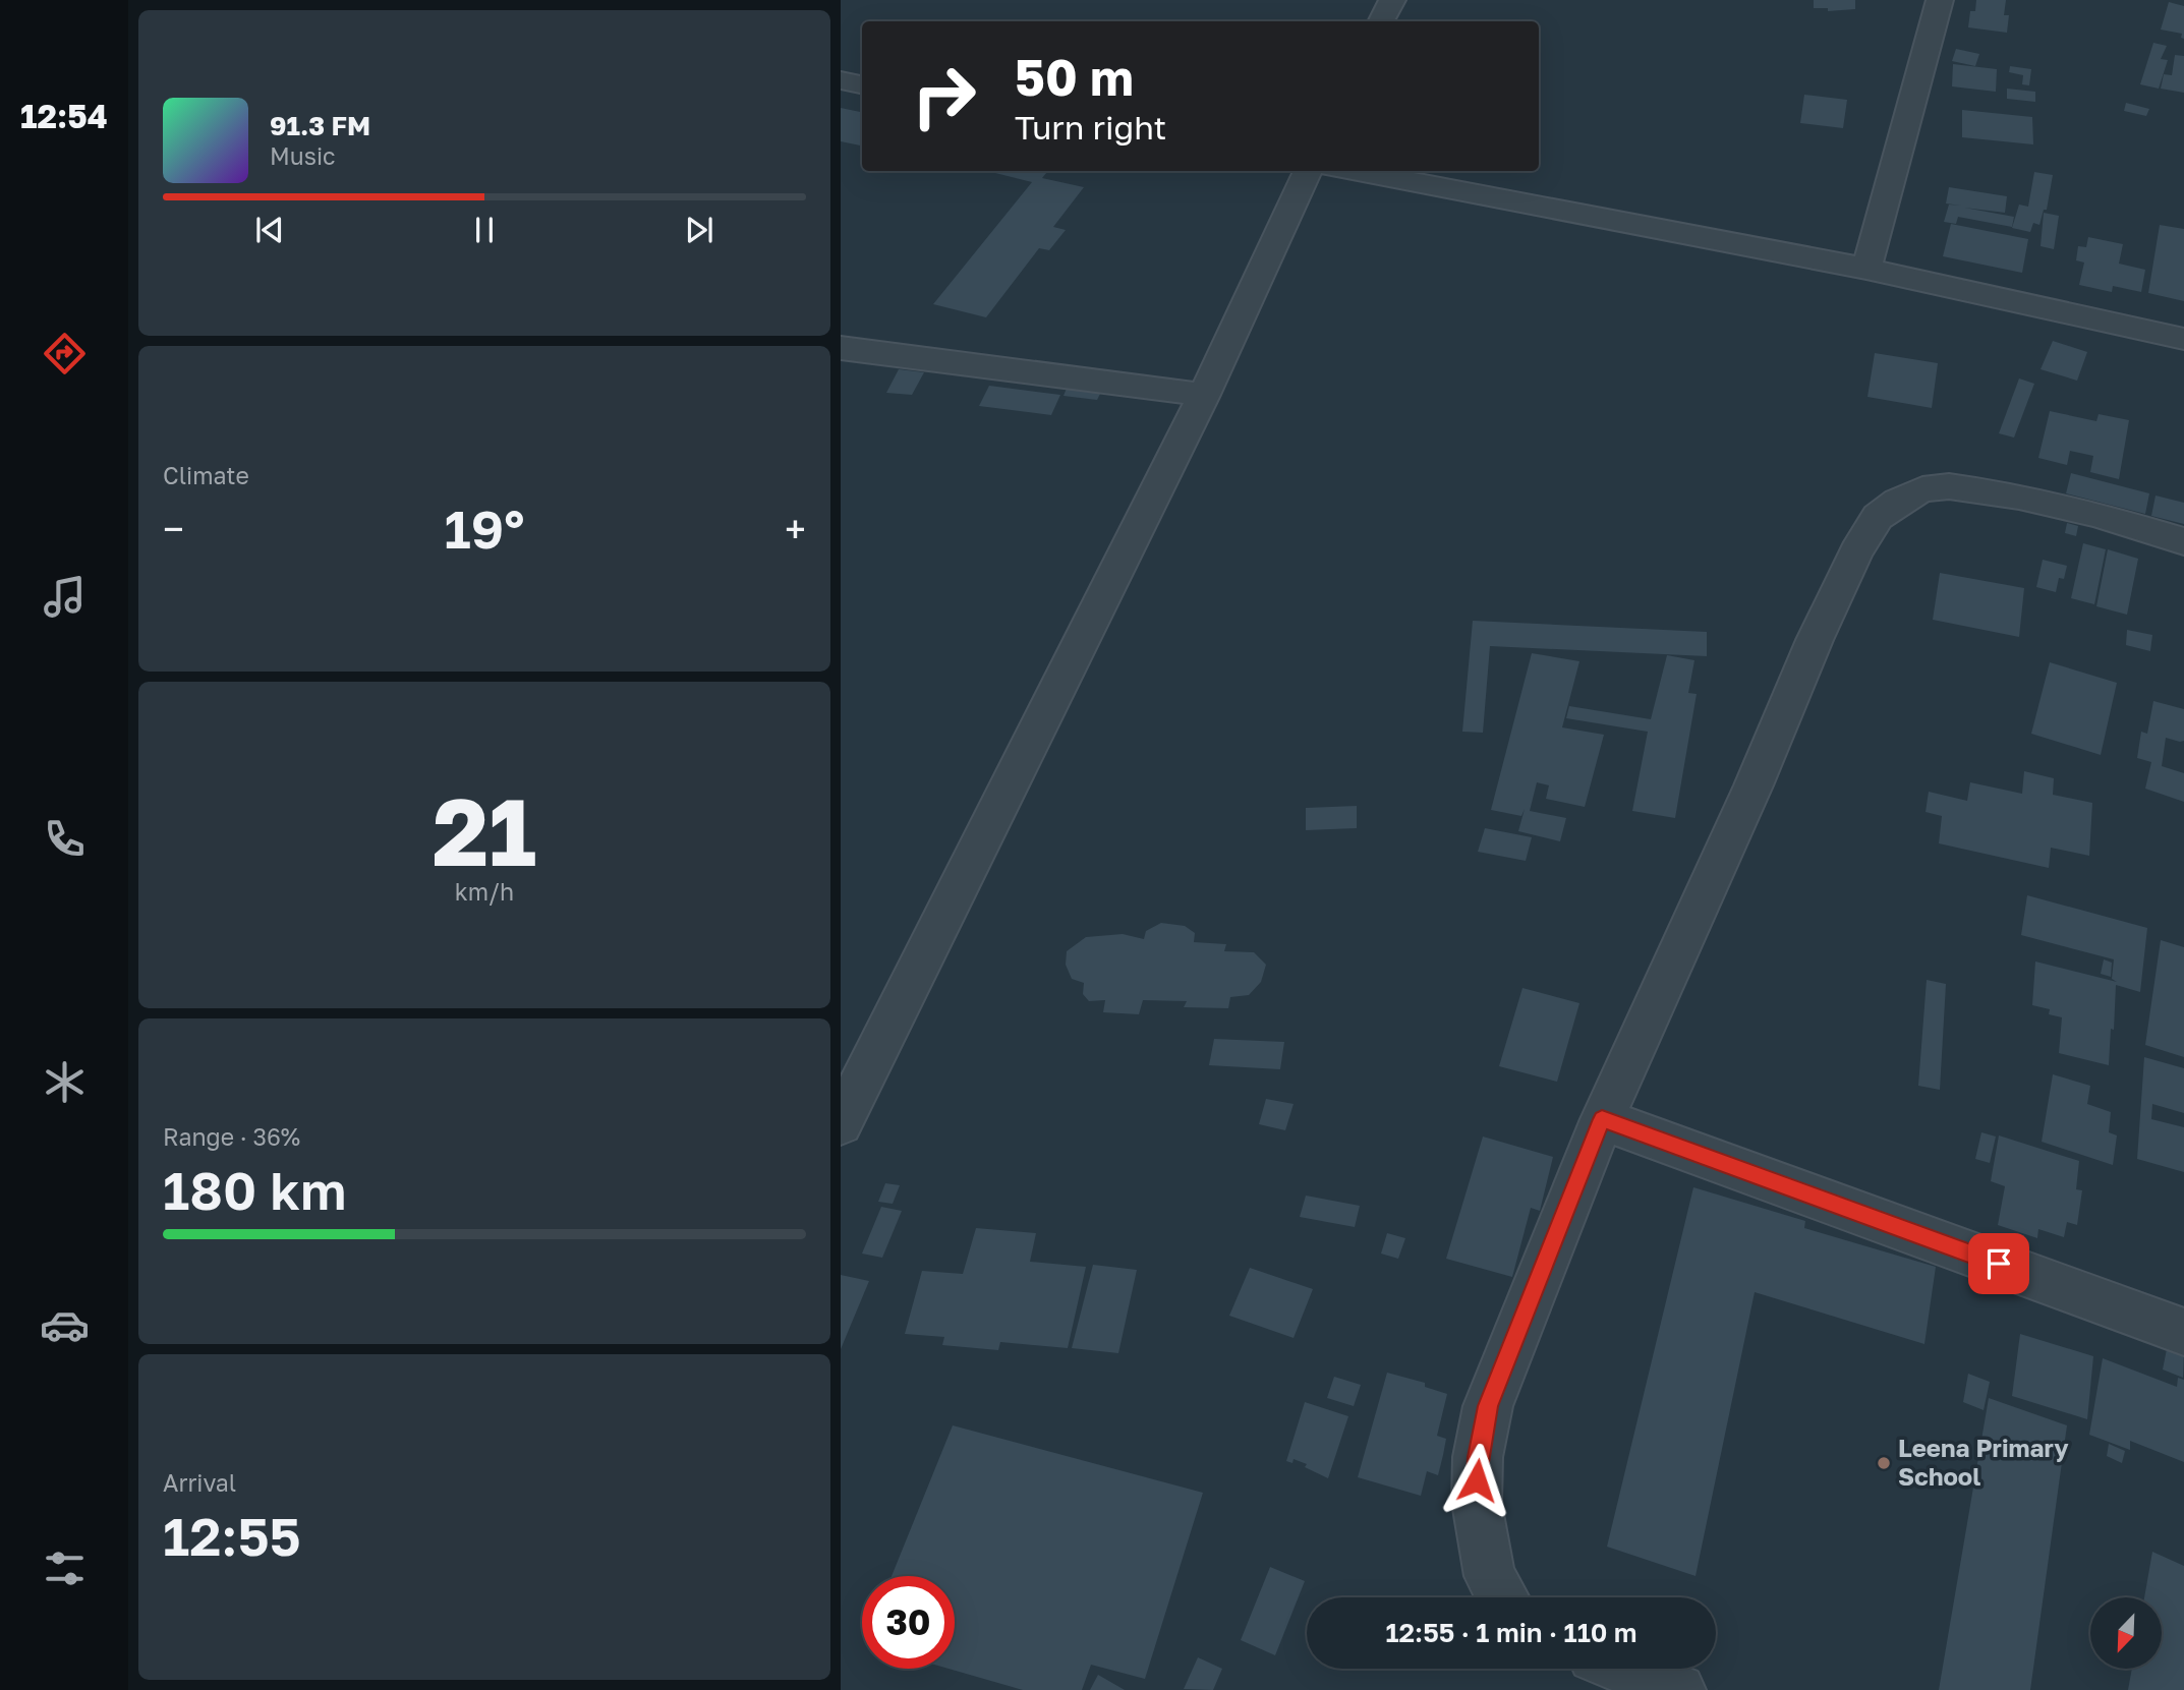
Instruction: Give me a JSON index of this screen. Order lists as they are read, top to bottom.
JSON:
{
  "places": ["Leena Primary School"],
  "north": "bottom left",
  "page": {
    "tabs": "12:54",
    "turn": ["50 m", "Turn right"],
    "song": ["91.3 FM", "Music"],
    "tile": [
      "Climate",
      ["21", "km/h"],
      ["Range · 36%", "180 km"],
      ["Arrival", "12:55"]
    ],
    "heat": ["−", "19°", "+"],
    "limit": "30",
    "trip": "12:55 · 1 min · 110 m"
  }
}
